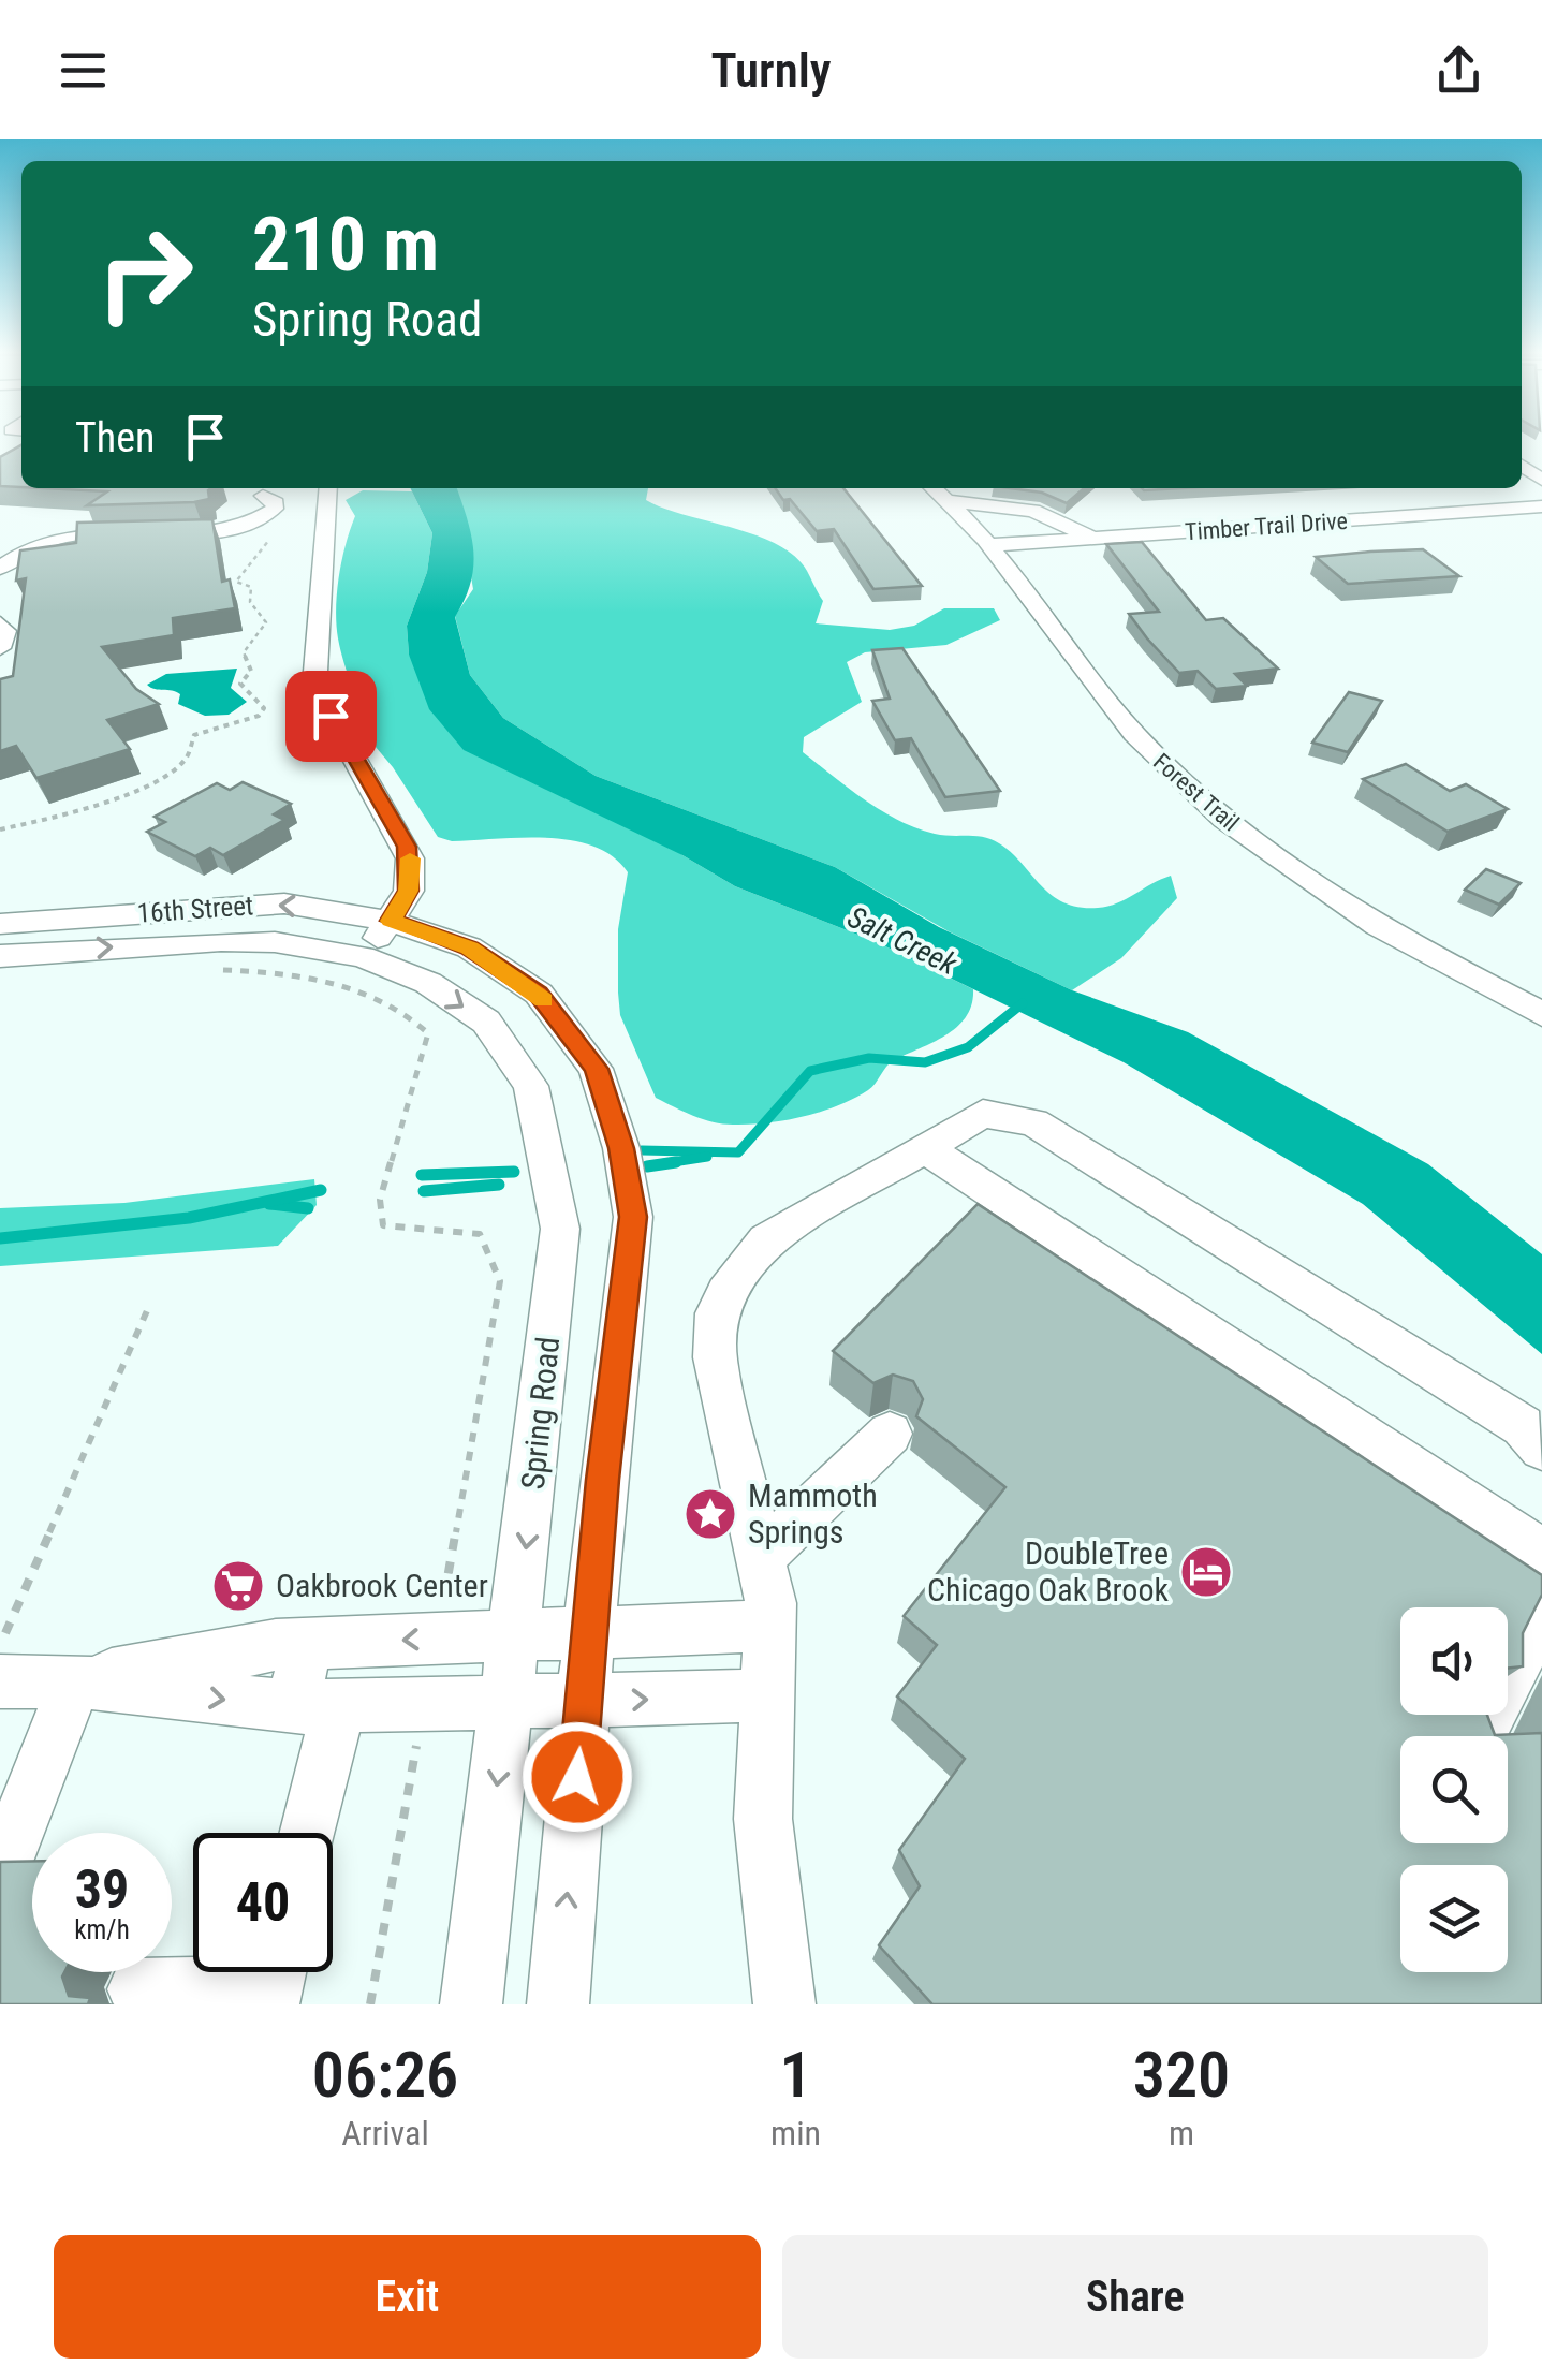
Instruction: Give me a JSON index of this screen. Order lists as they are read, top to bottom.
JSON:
{
  "streets": {
    "street": [
      "Timber Trail Drive",
      "Forest Trail",
      "16th Street",
      "Spring Road"
    ]
  },
  "crossings": [
    ["Timber Trail Drive", "Forest Trail"],
    ["16th Street", "Spring Road"]
  ],
  "water": ["Salt Creek"],
  "places": {
    "place": ["Mammoth Springs"],
    "hotel": ["DoubleTree Chicago Oak Brook"],
    "supermarket": ["Oakbrook Center"]
  },
  "page": {
    "header": "Turnly",
    "turn": ["210 m", "Spring Road"],
    "then": "Then",
    "speed": "39 km/h",
    "limit": "40",
    "eta": [
      "06:26",
      "Arrival",
      "1",
      "min",
      "320",
      "m"
    ],
    "buttons": ["Exit", "Share"]
  }
}
